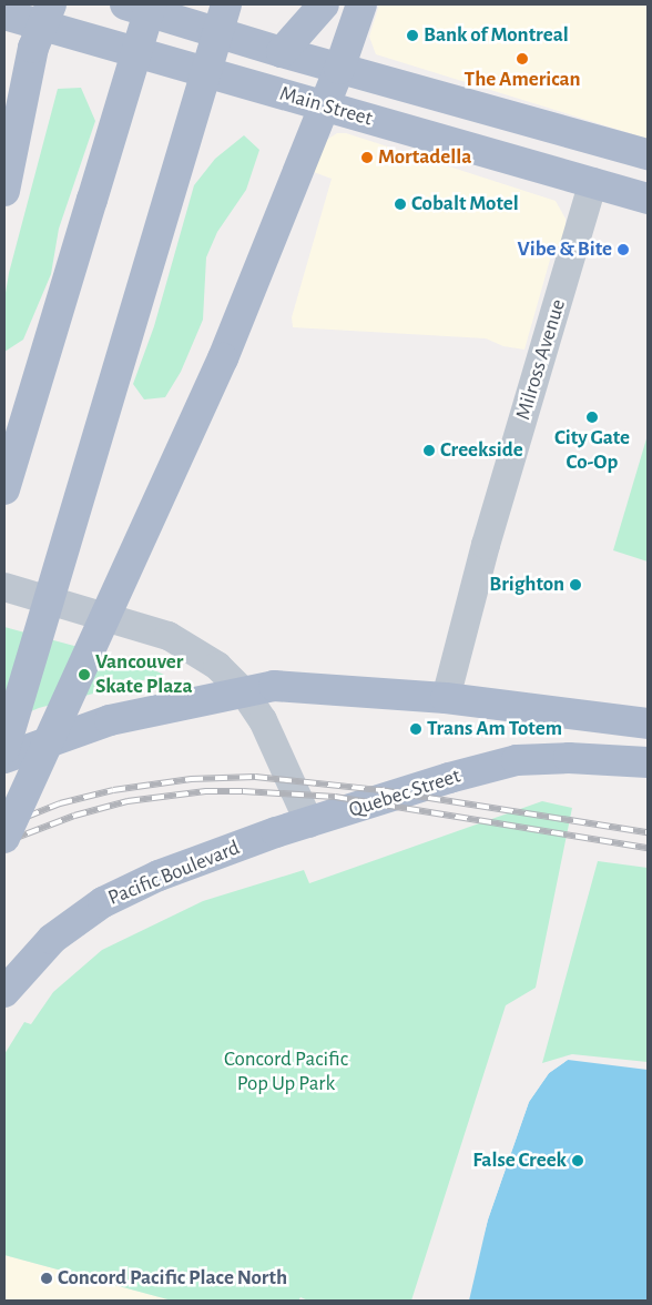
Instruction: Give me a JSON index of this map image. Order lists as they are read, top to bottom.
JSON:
{
  "streets": {
    "main road": ["Main Street", "Quebec Street", "Pacific Boulevard"],
    "street": ["Milross Avenue"]
  },
  "crossings": [
    ["Main Street", "Milross Avenue"],
    ["Quebec Street", "Pacific Boulevard"]
  ],
  "parks": ["Concord Pacific Pop Up Park"],
  "places": [
    "Bank of Montreal",
    "The American",
    "Mortadella",
    "Cobalt Motel",
    "Vibe & Bite",
    "City Gate Co-Op",
    "Creekside",
    "Brighton",
    "Vancouver Skate Plaza",
    "Trans Am Totem",
    "False Creek",
    "Concord Pacific Place North"
  ]
}
